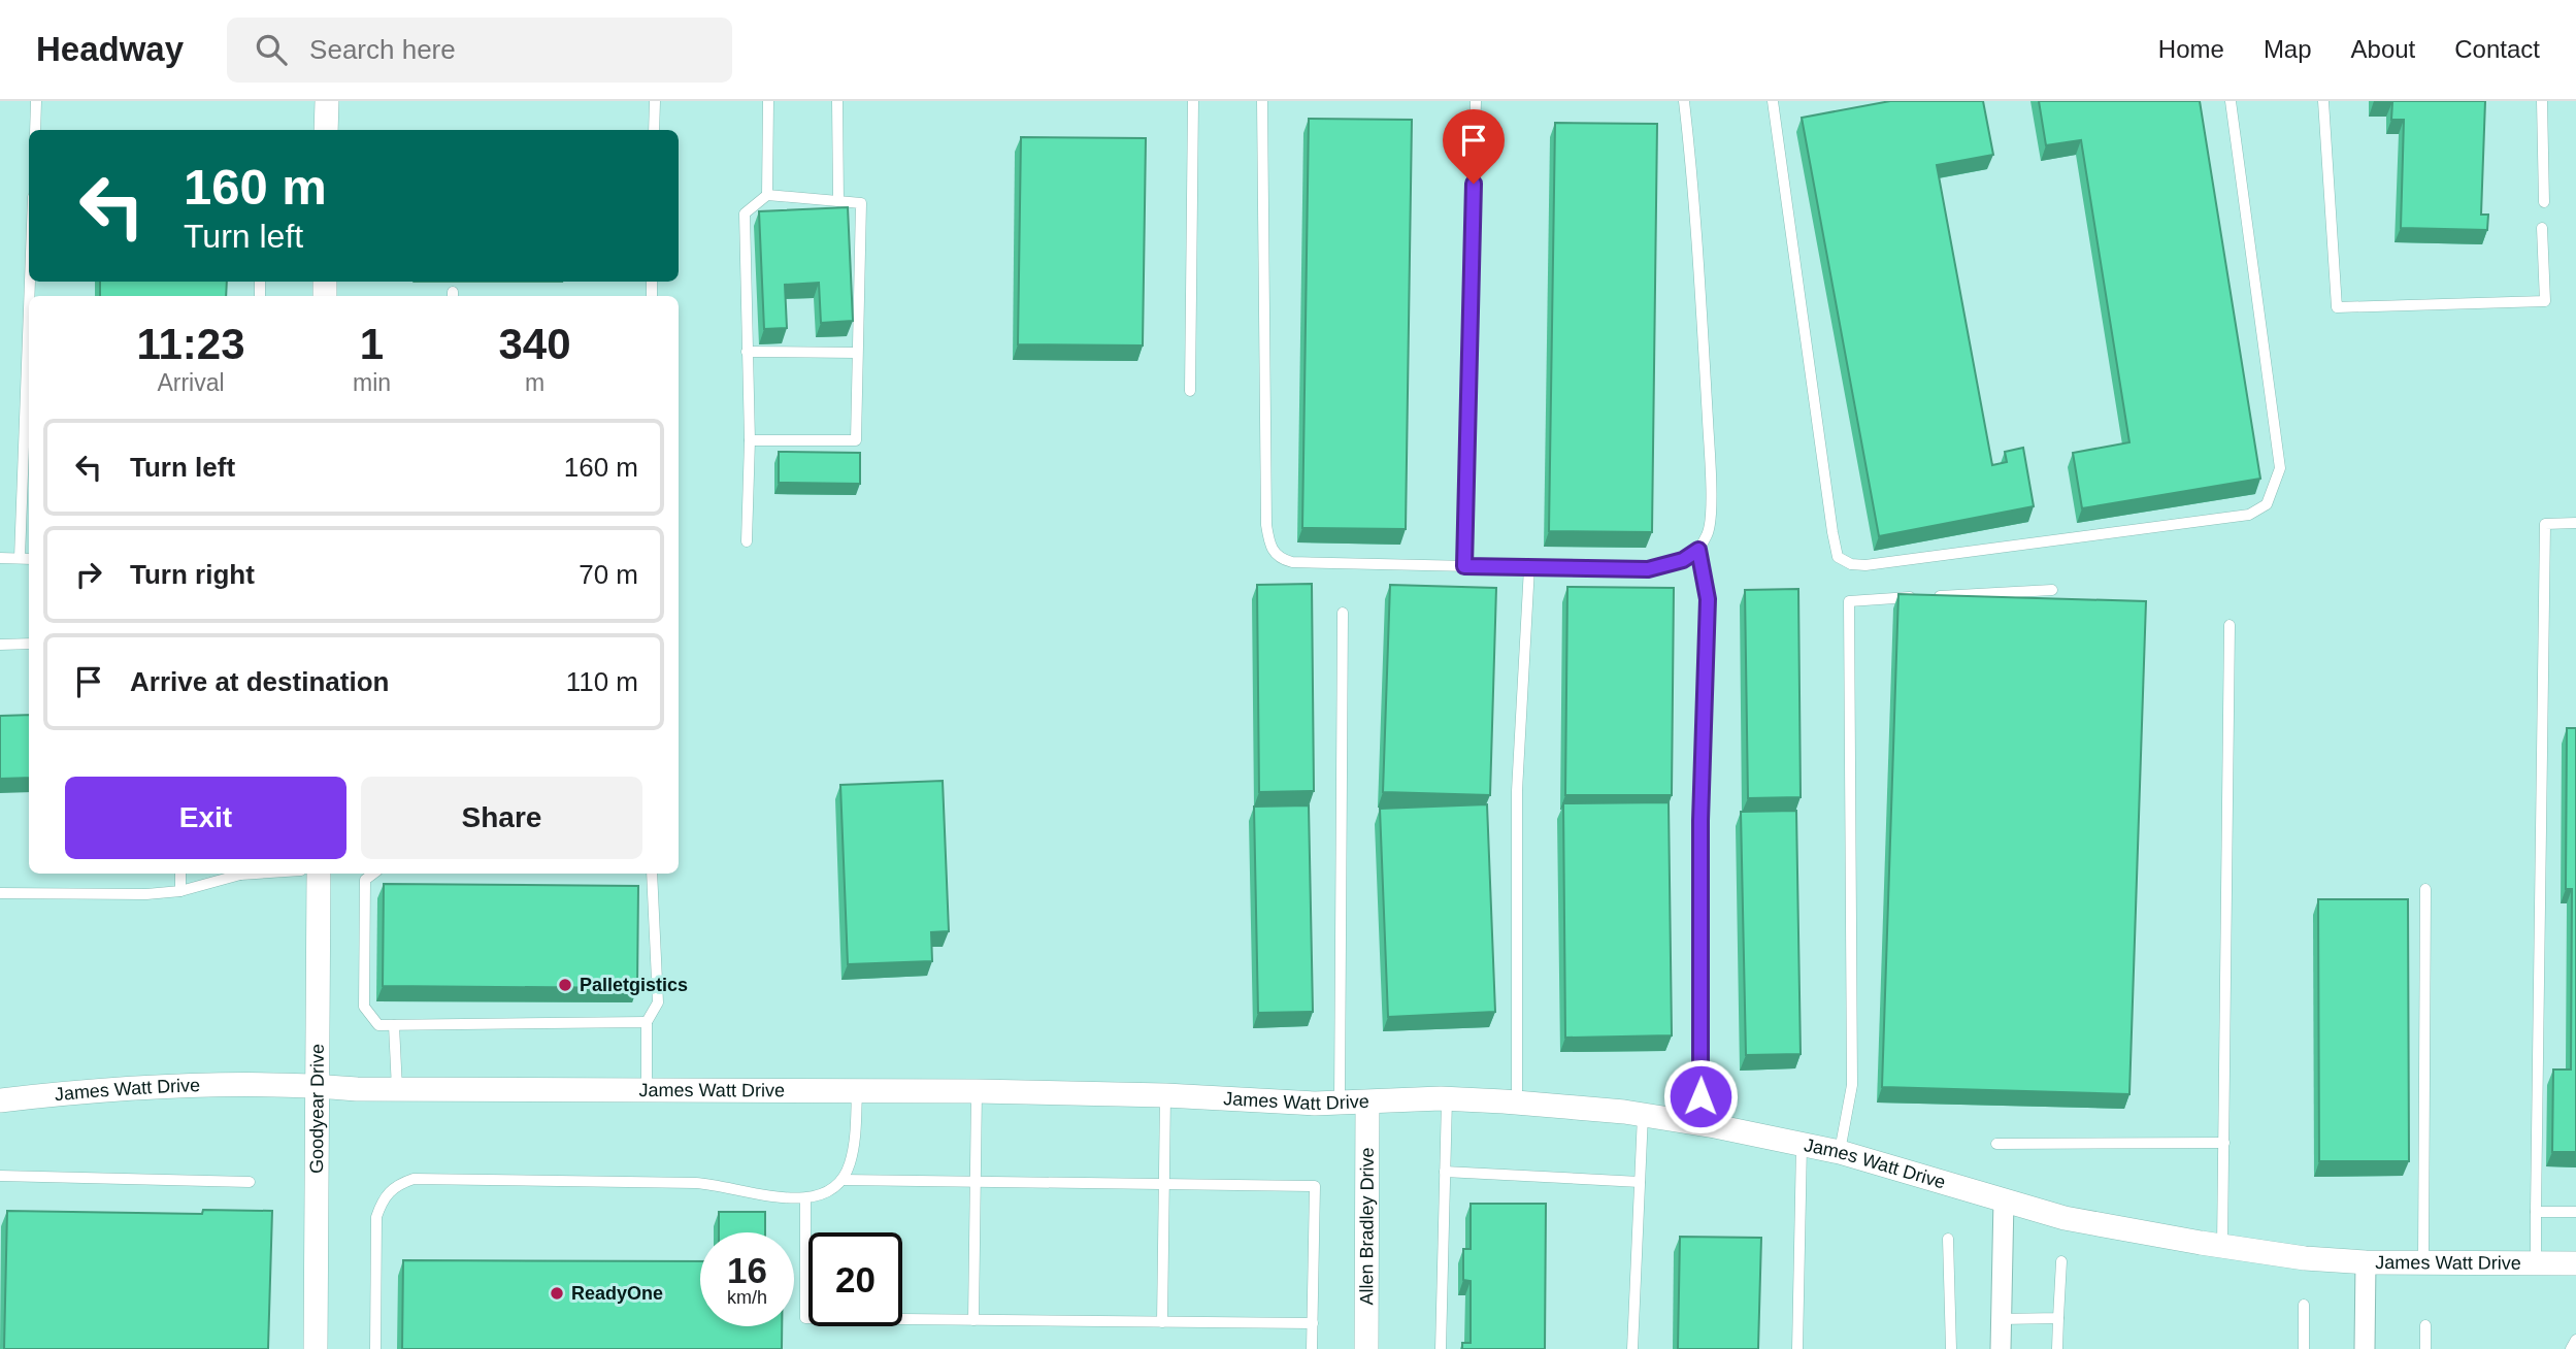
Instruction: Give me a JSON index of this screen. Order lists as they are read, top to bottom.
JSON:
{
  "streets": {
    "street": ["James Watt Drive", "Goodyear Drive", "Allen Bradley Drive"]
  },
  "crossings": [
    ["James Watt Drive", "Goodyear Drive"],
    ["James Watt Drive", "Allen Bradley Drive"]
  ],
  "places": ["Palletgistics", "ReadyOne"],
  "page": {
    "header": "Headway",
    "search": "Search here",
    "nav": [
      "Home",
      "Map",
      "About",
      "Contact"
    ],
    "turn": ["160 m", "Turn left"],
    "eta": [
      "11:23",
      "Arrival",
      "1",
      "min",
      "340",
      "m"
    ],
    "list": [
      {
        "name": "Turn left",
        "value": "160 m"
      },
      {
        "name": "Turn right",
        "value": "70 m"
      },
      {
        "name": "Arrive at destination",
        "value": "110 m"
      }
    ],
    "buttons": ["Exit", "Share"],
    "speed": "16 km/h",
    "limit": "20"
  }
}
